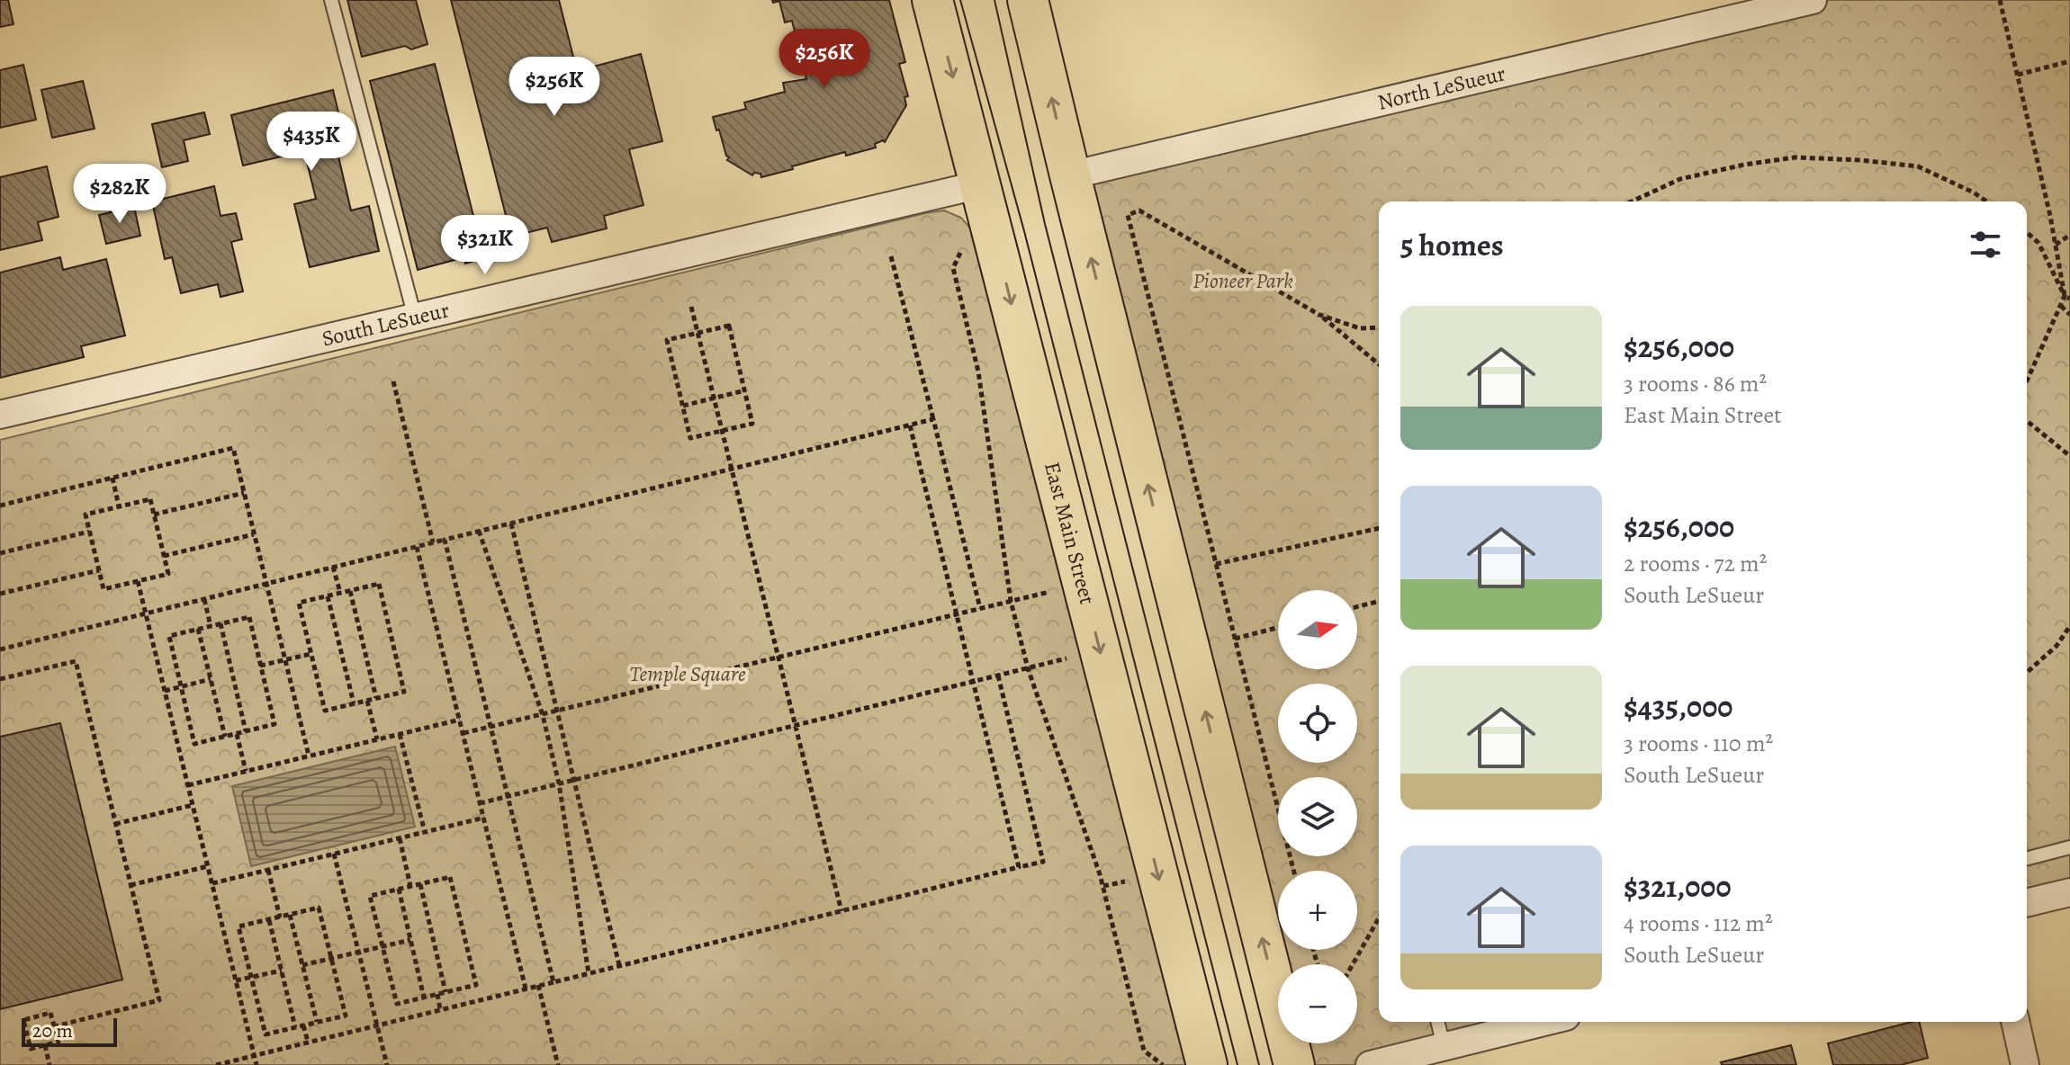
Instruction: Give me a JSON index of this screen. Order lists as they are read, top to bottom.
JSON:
{
  "streets": {
    "main road": ["East Main Street"],
    "street": ["North LeSueur", "South LeSueur"]
  },
  "crossings": [
    ["South LeSueur", "East Main Street"]
  ],
  "parks": ["Pioneer Park", "Temple Square"],
  "scale_bar": "20 m",
  "north": "right",
  "page": {
    "price": [
      "$256K",
      "$256K",
      "$435K",
      "$282K",
      "$321K"
    ],
    "heading": "5 homes",
    "list": [
      {
        "name": "$256,000",
        "note": "3 rooms · 86 m² · East Main Street"
      },
      {
        "name": "$256,000",
        "note": "2 rooms · 72 m² · South LeSueur"
      },
      {
        "name": "$435,000",
        "note": "3 rooms · 110 m² · South LeSueur"
      },
      {
        "name": "$321,000",
        "note": "4 rooms · 112 m² · South LeSueur"
      }
    ],
    "map_buttons": ["+", "−"],
    "scale": "20 m"
  }
}
